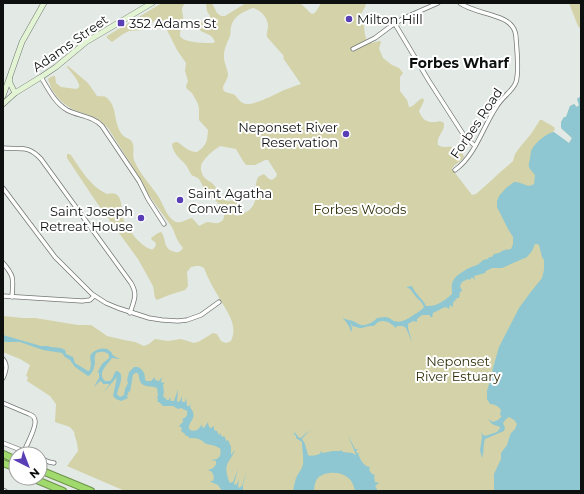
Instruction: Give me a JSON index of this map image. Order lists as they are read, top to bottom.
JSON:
{
  "streets": {
    "main road": ["Adams Street"],
    "street": ["Forbes Road"]
  },
  "districts": ["Forbes Wharf"],
  "parks": ["Forbes Woods", "Neponset River Estuary"],
  "places": {
    "other": [
      "Milton Hill",
      "Neponset River Reservation",
      "Saint Agatha Convent",
      "Saint Joseph Retreat House"
    ],
    "transit": ["352 Adams St"]
  },
  "north": "bottom right"
}
